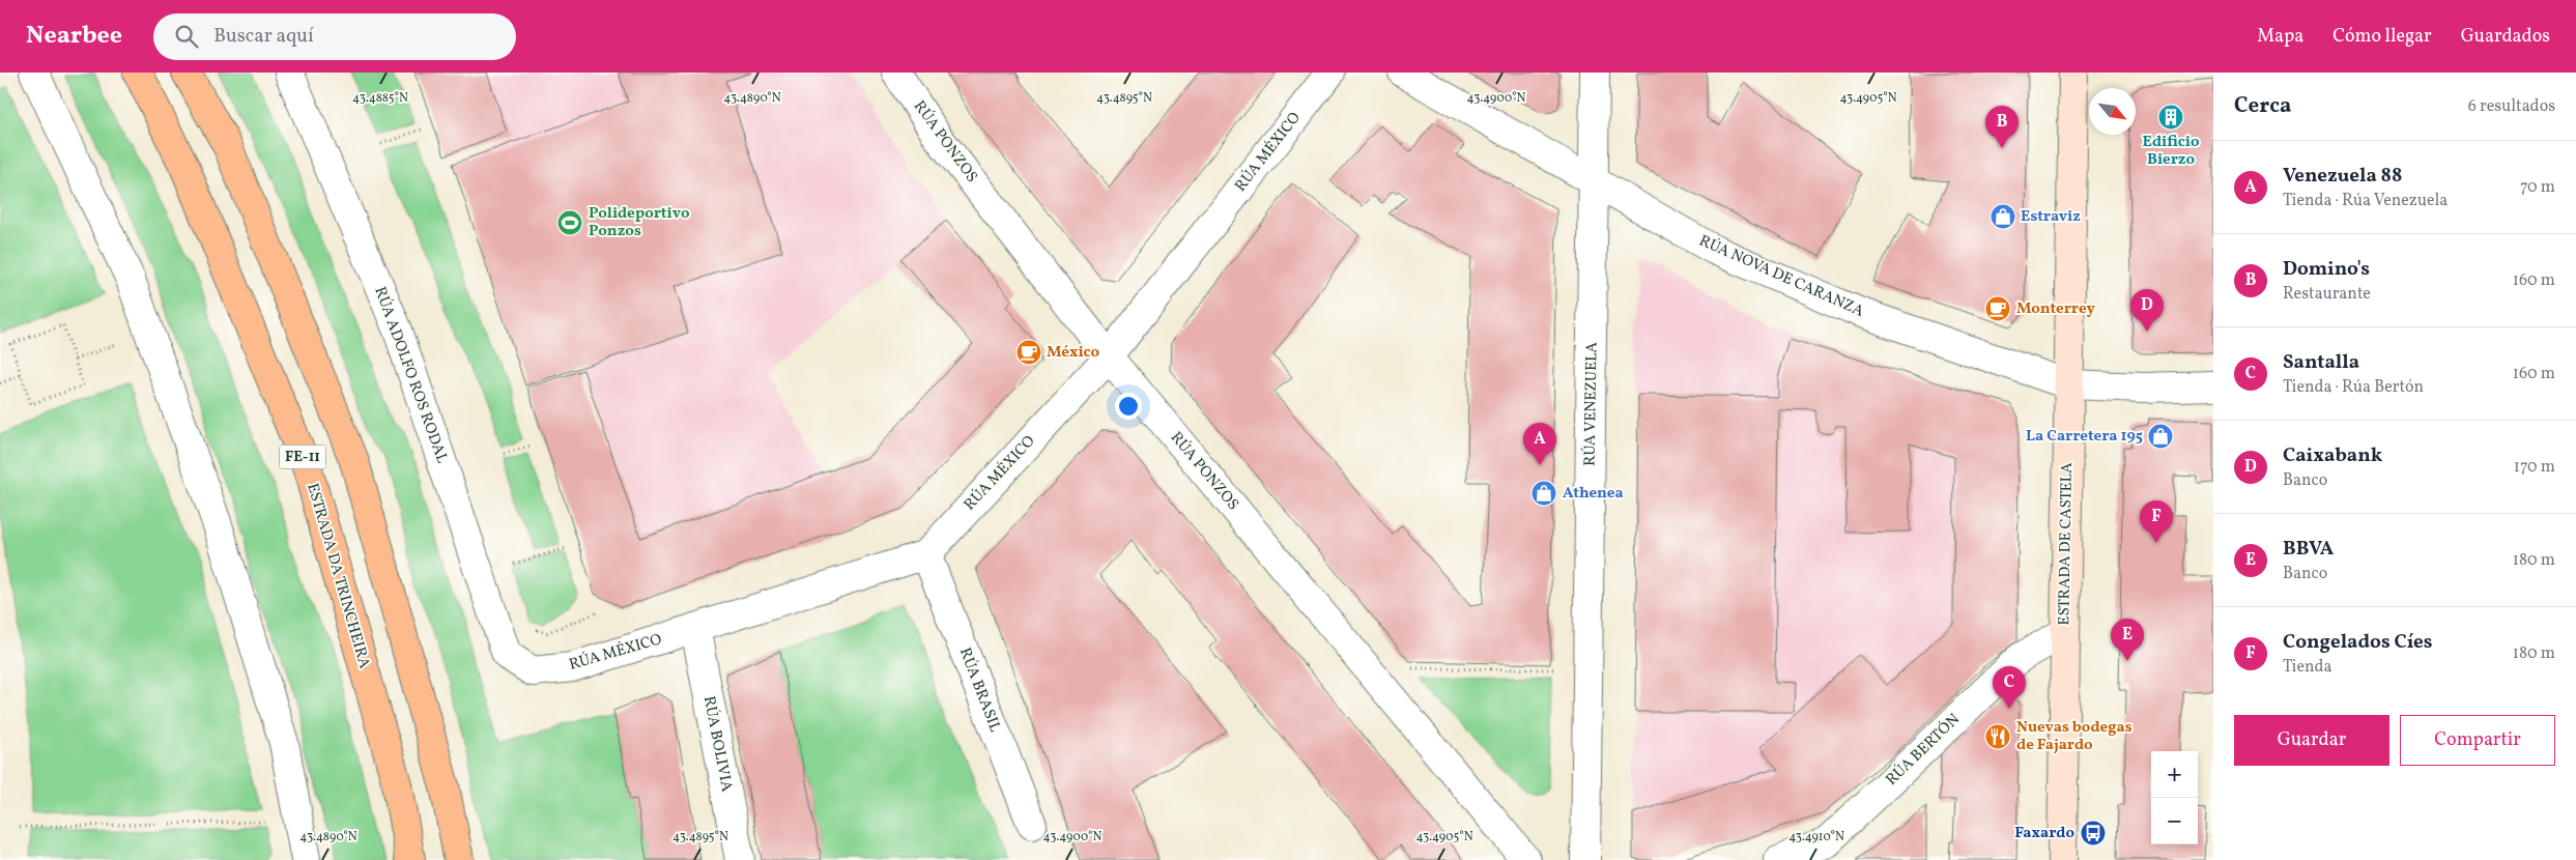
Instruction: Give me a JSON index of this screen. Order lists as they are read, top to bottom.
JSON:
{
  "streets": {
    "highway": ["FE-11", "ESTRADA DA TRINCHEIRA"],
    "main road": ["ESTRADA DE CASTELA"],
    "street": [
      "RÚA PONZOS",
      "RÚA MÉXICO",
      "RÚA NOVA DE CARANZA",
      "RÚA ADOLFO ROS RODAL",
      "RÚA VENEZUELA",
      "RÚA BRASIL",
      "RÚA BOLIVIA",
      "RÚA BERTÓN"
    ]
  },
  "crossings": [
    ["RÚA PONZOS", "RÚA MÉXICO"],
    ["RÚA MÉXICO", "RÚA ADOLFO ROS RODAL"],
    ["RÚA MÉXICO", "RÚA BRASIL"],
    ["RÚA MÉXICO", "RÚA BOLIVIA"],
    ["RÚA NOVA DE CARANZA", "RÚA VENEZUELA"],
    ["RÚA NOVA DE CARANZA", "ESTRADA DE CASTELA"],
    ["ESTRADA DE CASTELA", "RÚA BERTÓN"]
  ],
  "places": {
    "building": ["Edificio Bierzo"],
    "shop": ["Estraviz", "La Carretera 195", "Athenea"],
    "sports": ["Polideportivo Ponzos"],
    "cafe": ["Monterrey", "México"],
    "restaurant": ["Nuevas bodegas de Fajardo"],
    "bus stop": ["Faxardo"]
  },
  "north": "bottom right",
  "page": {
    "header": "Nearbee",
    "search": "Buscar aquí",
    "nav": ["Mapa", "Cómo llegar", "Guardados"],
    "heading": ["Cerca", "6 resultados"],
    "pins": [
      "B",
      "D",
      "A",
      "F",
      "E",
      "C"
    ],
    "list": [
      {
        "mark": "A",
        "name": "Venezuela 88",
        "note": "Tienda · Rúa Venezuela",
        "value": "70 m"
      },
      {
        "mark": "B",
        "name": "Domino's",
        "note": "Restaurante",
        "value": "160 m"
      },
      {
        "mark": "C",
        "name": "Santalla",
        "note": "Tienda · Rúa Bertón",
        "value": "160 m"
      },
      {
        "mark": "D",
        "name": "Caixabank",
        "note": "Banco",
        "value": "170 m"
      },
      {
        "mark": "E",
        "name": "BBVA",
        "note": "Banco",
        "value": "180 m"
      },
      {
        "mark": "F",
        "name": "Congelados Cíes",
        "note": "Tienda",
        "value": "180 m"
      }
    ],
    "buttons": ["Guardar", "Compartir"],
    "map_buttons": ["+", "−"]
  },
  "coordinates": [
    "43.4885°N",
    "43.4890°N",
    "43.4895°N",
    "43.4900°N",
    "43.4905°N",
    "43.4910°N"
  ]
}
